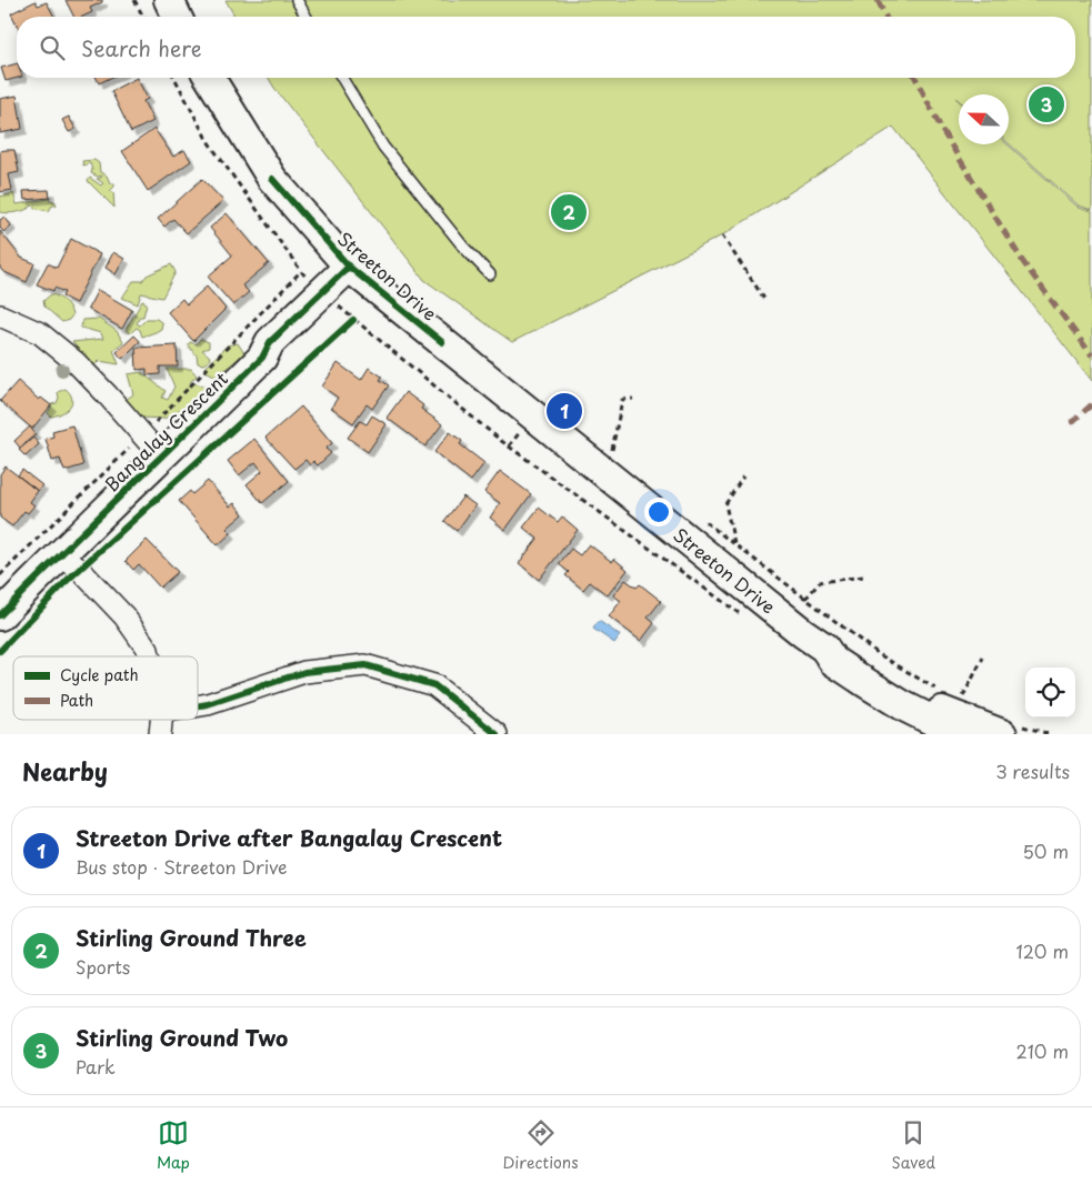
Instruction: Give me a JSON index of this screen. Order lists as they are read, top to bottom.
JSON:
{
  "streets": {
    "main road": ["Streeton Drive", "Bangalay Crescent"]
  },
  "crossings": [
    ["Streeton Drive", "Bangalay Crescent"]
  ],
  "legend": ["Cycle path", "Path"],
  "north": "left",
  "page": {
    "search": "Search here",
    "pins": ["3", "2", "1"],
    "heading": ["Nearby", "3 results"],
    "list": [
      {
        "mark": "1",
        "name": "Streeton Drive after Bangalay Crescent",
        "note": "Bus stop · Streeton Drive",
        "value": "50 m"
      },
      {
        "mark": "2",
        "name": "Stirling Ground Three",
        "note": "Sports",
        "value": "120 m"
      },
      {
        "mark": "3",
        "name": "Stirling Ground Two",
        "note": "Park",
        "value": "210 m"
      }
    ],
    "nav": ["Map", "Directions", "Saved"]
  }
}
